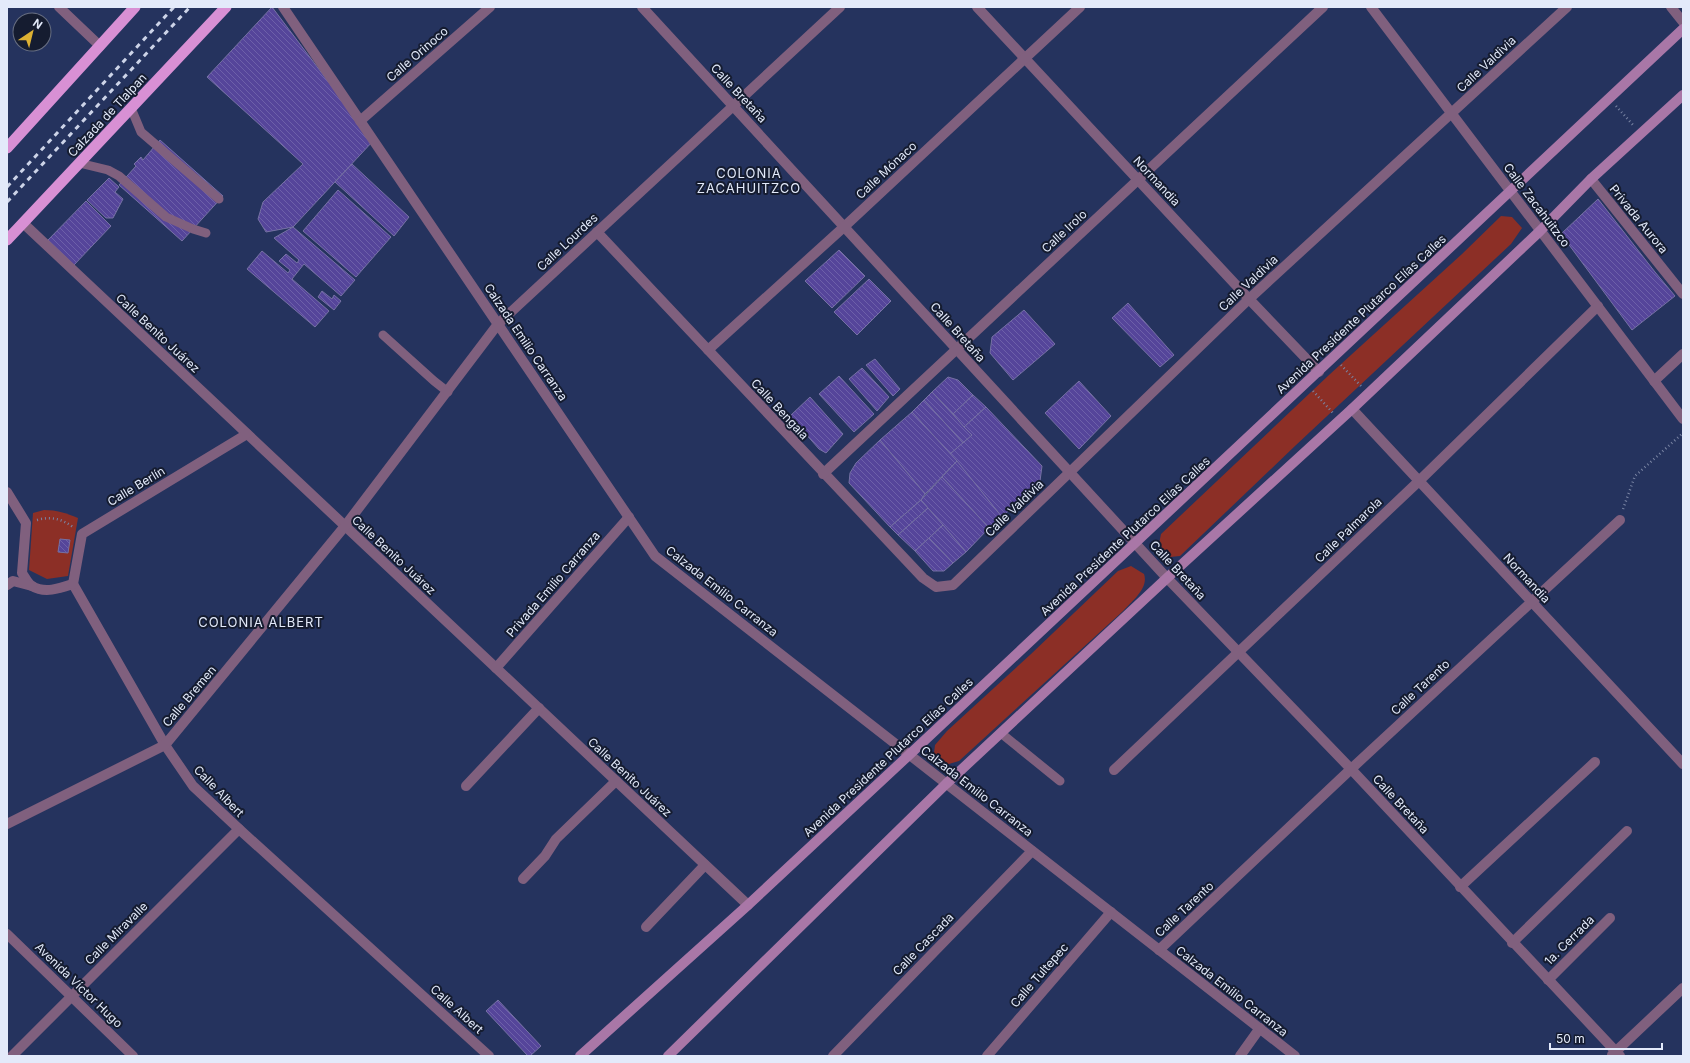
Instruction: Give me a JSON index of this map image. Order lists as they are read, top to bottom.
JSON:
{
  "streets": {
    "highway": ["Calzada de Tlalpan"],
    "main road": ["Avenida Presidente Plutarco Elías Calles"],
    "street": [
      "Calle Orinoco",
      "Calle Valdivia",
      "Calle Bretaña",
      "Calle Mónaco",
      "Normandia",
      "Calle Zacahuitzco",
      "Privada Aurora",
      "Calle Irolo",
      "Calle Lourdes",
      "Calle Benito Juárez",
      "Calzada Emilio Carranza",
      "Calle Bengala",
      "Calle Berlín",
      "Calle Palmarola",
      "Privada Emilio Carranza",
      "Calle Tarento",
      "Calle Bremen",
      "Calle Albert",
      "Calle Miravalle",
      "1a. Cerrada",
      "Calle Cascada",
      "Calle Tultepec",
      "Avenida Víctor Hugo"
    ]
  },
  "crossings": [
    ["Calle Orinoco", "Calzada Emilio Carranza"],
    ["Calle Valdivia", "Calle Bretaña"],
    ["Calle Valdivia", "Normandia"],
    ["Calle Valdivia", "Calle Zacahuitzco"],
    ["Calle Valdivia", "Calle Bengala"],
    ["Calle Bretaña", "Calle Mónaco"],
    ["Calle Bretaña", "Calle Irolo"],
    ["Calle Bretaña", "Calle Lourdes"],
    ["Calle Bretaña", "Avenida Presidente Plutarco Elías Calles"],
    ["Calle Bretaña", "Calle Palmarola"],
    ["Calle Bretaña", "Calle Tarento"],
    ["Calle Bretaña", "1a. Cerrada"],
    ["Calzada de Tlalpan", "Calle Benito Juárez"],
    ["Calle Mónaco", "Normandia"],
    ["Calle Mónaco", "Calle Bengala"],
    ["Normandia", "Calle Irolo"],
    ["Normandia", "Avenida Presidente Plutarco Elías Calles"],
    ["Normandia", "Calle Palmarola"],
    ["Normandia", "Calle Tarento"],
    ["Calle Zacahuitzco", "Avenida Presidente Plutarco Elías Calles"],
    ["Calle Zacahuitzco", "Calle Palmarola"],
    ["Calle Irolo", "Calle Bengala"],
    ["Calle Lourdes", "Calle Benito Juárez"],
    ["Calle Lourdes", "Calzada Emilio Carranza"],
    ["Calle Lourdes", "Calle Bengala"],
    ["Calle Lourdes", "Calle Bremen"],
    ["Avenida Presidente Plutarco Elías Calles", "Calle Benito Juárez"],
    ["Avenida Presidente Plutarco Elías Calles", "Calzada Emilio Carranza"],
    ["Calle Benito Juárez", "Calle Berlín"],
    ["Calle Benito Juárez", "Privada Emilio Carranza"],
    ["Calle Benito Juárez", "Calle Bremen"],
    ["Calzada Emilio Carranza", "Privada Emilio Carranza"],
    ["Calzada Emilio Carranza", "Calle Tarento"],
    ["Calzada Emilio Carranza", "Calle Cascada"],
    ["Calzada Emilio Carranza", "Calle Tultepec"],
    ["Calle Berlín", "Calle Albert"],
    ["Calle Bremen", "Calle Albert"],
    ["Calle Albert", "Calle Miravalle"],
    ["Calle Miravalle", "Avenida Víctor Hugo"]
  ],
  "districts": ["COLONIA ZACAHUITZCO", "COLONIA ALBERT"],
  "scale_bar": "50 m",
  "north": "top right"
}
